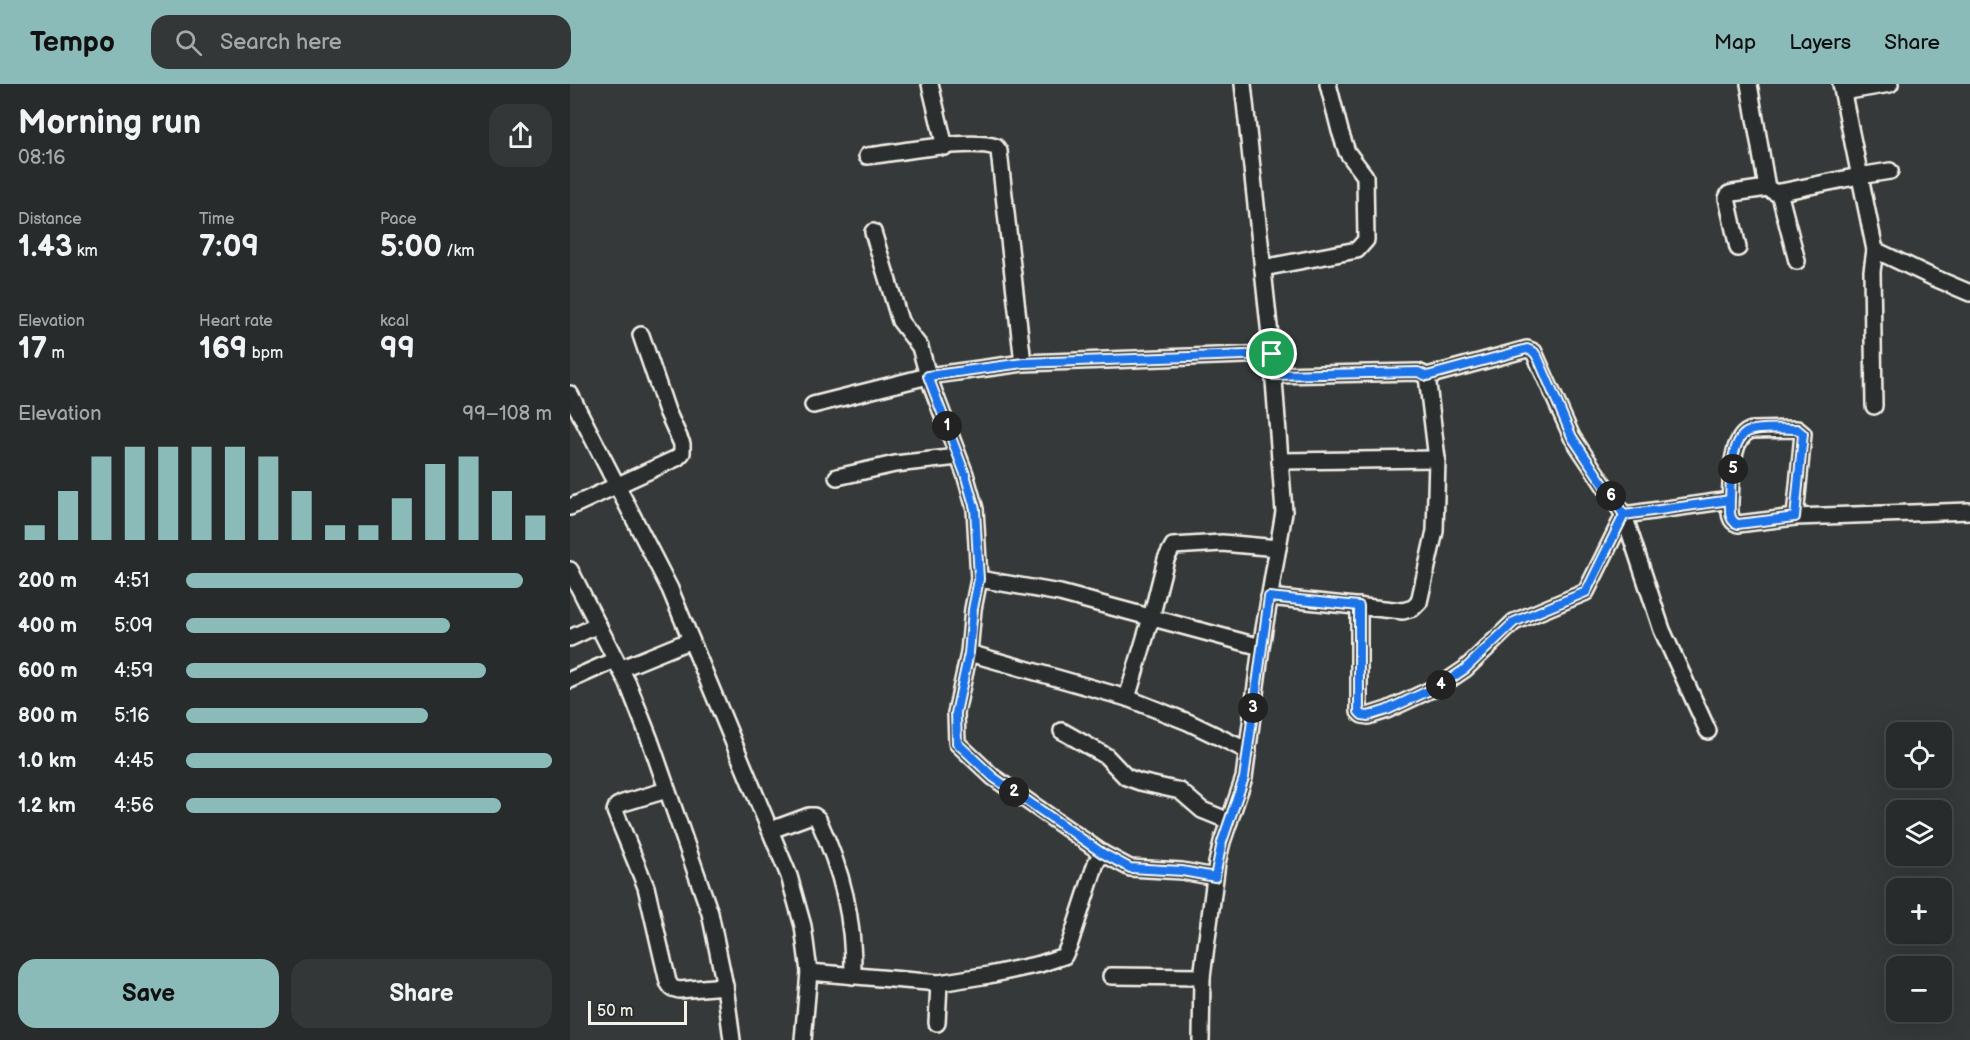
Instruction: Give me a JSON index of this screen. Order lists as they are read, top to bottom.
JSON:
{
  "scale_bar": "50 m",
  "page": {
    "header": "Tempo",
    "search": "Search here",
    "nav": ["Map", "Layers", "Share"],
    "heading": ["Morning run", "08:16"],
    "stats": [
      ["Distance", "1.43 km"],
      ["Time", "7:09"],
      ["Pace", "5:00 /km"],
      ["Elevation", "17 m"],
      ["Heart rate", "169 bpm"],
      ["kcal", "99"]
    ],
    "chart": ["Elevation", "99–108 m"],
    "pins": [
      "1",
      "5",
      "6",
      "4",
      "3",
      "2"
    ],
    "list": [
      {
        "name": "200 m",
        "note": "4:51"
      },
      {
        "name": "400 m",
        "note": "5:09"
      },
      {
        "name": "600 m",
        "note": "4:59"
      },
      {
        "name": "800 m",
        "note": "5:16"
      },
      {
        "name": "1.0 km",
        "note": "4:45"
      },
      {
        "name": "1.2 km",
        "note": "4:56"
      }
    ],
    "map_buttons": ["+", "−"],
    "buttons": ["Save", "Share"],
    "scale": "50 m"
  }
}
